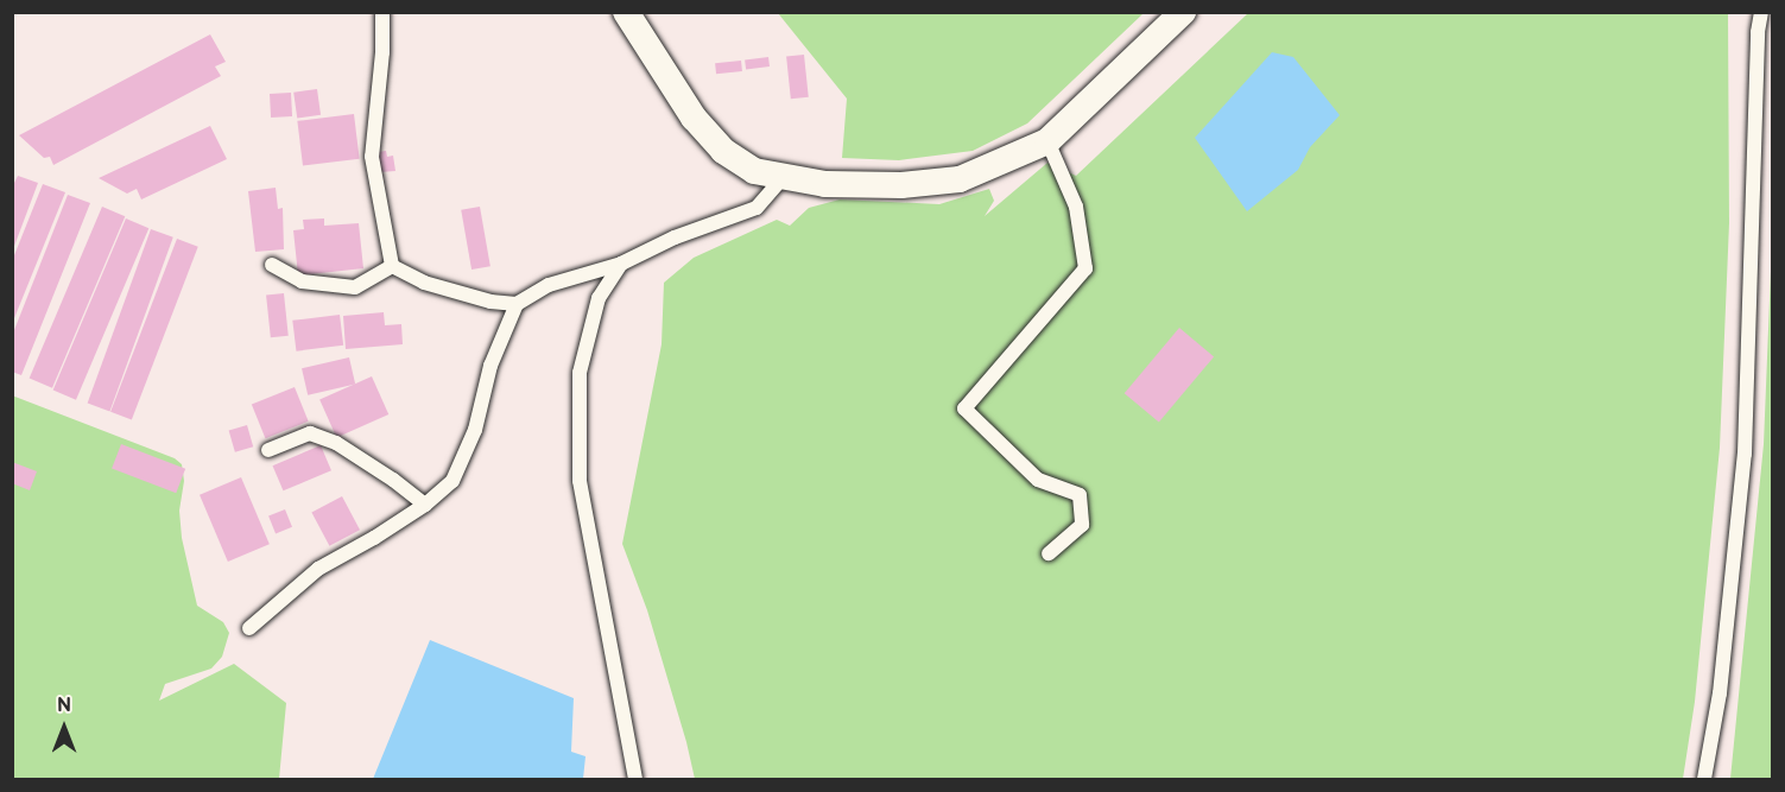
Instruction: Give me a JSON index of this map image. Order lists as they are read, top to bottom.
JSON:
{
  "north": "top"
}
